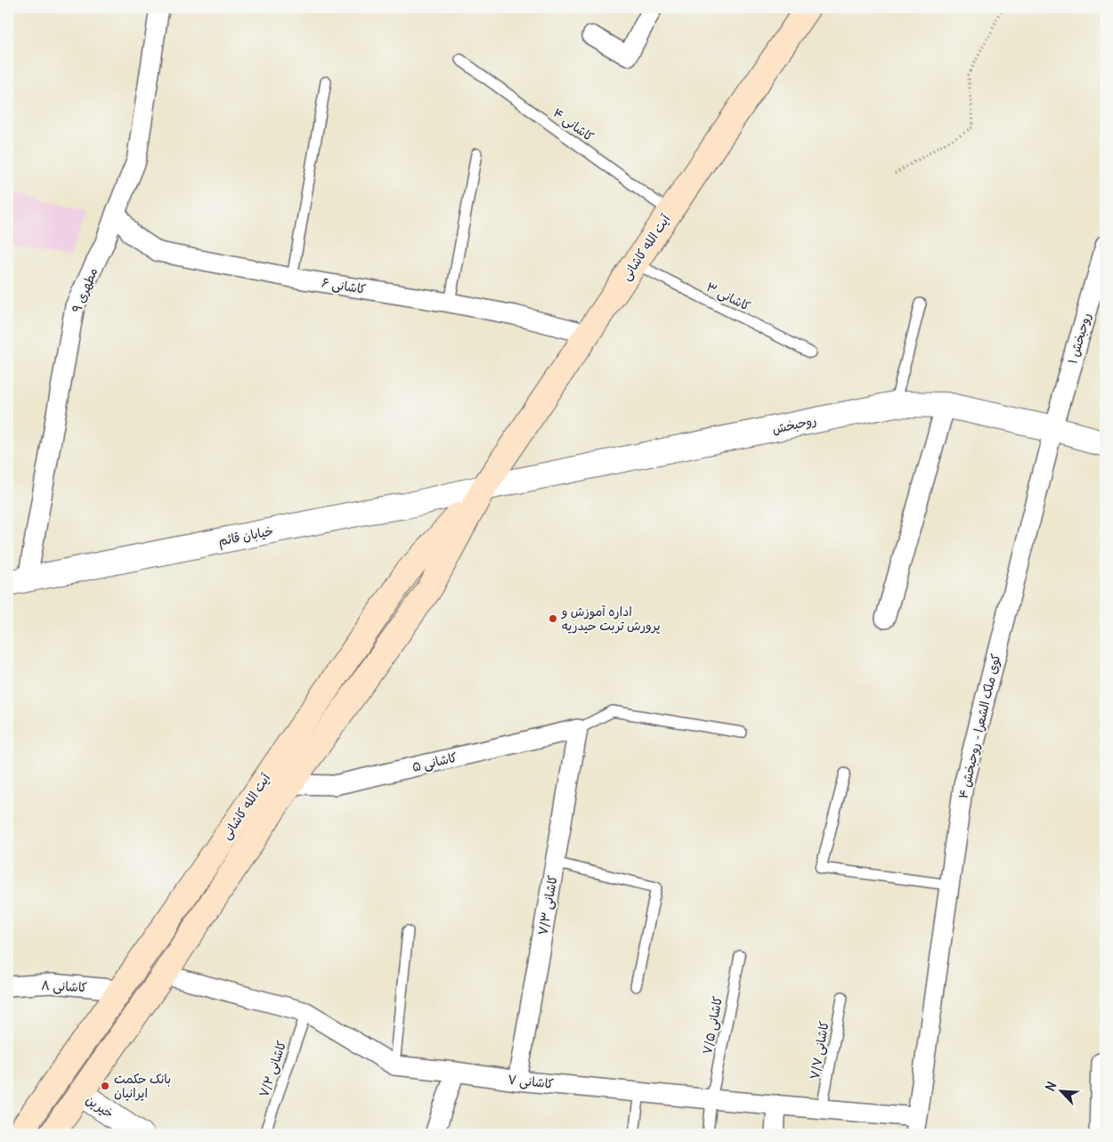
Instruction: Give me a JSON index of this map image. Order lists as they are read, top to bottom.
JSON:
{
  "streets": {
    "main road": ["آیت الله کاشانی"],
    "street": [
      "کاشانی ۶",
      "مطهری ۹",
      "روحبخش ۱",
      "روحبخش",
      "خیابان قائم",
      "کوی ملک الشعرا - روحبخش ۴",
      "کاشانی ۵",
      "کاشانی ۷/۳",
      "کاشانی ۸",
      "کاشانی ۷",
      "خیرین"
    ],
    "lane": [
      "کاشانی ۴",
      "کاشانی ۳",
      "کاشانی ۷/۵",
      "کاشانی ۷/۷",
      "کاشانی ۷/۲"
    ]
  },
  "crossings": [
    ["کاشانی ۴", "آیت الله کاشانی"],
    ["آیت الله کاشانی", "کاشانی ۶"],
    ["آیت الله کاشانی", "کاشانی ۳"],
    ["آیت الله کاشانی", "روحبخش"],
    ["آیت الله کاشانی", "خیابان قائم"],
    ["آیت الله کاشانی", "کاشانی ۵"],
    ["آیت الله کاشانی", "کاشانی ۸"],
    ["آیت الله کاشانی", "کاشانی ۷"],
    ["آیت الله کاشانی", "خیرین"],
    ["کاشانی ۶", "مطهری ۹"],
    ["مطهری ۹", "خیابان قائم"],
    ["روحبخش ۱", "روحبخش"],
    ["روحبخش ۱", "کوی ملک الشعرا - روحبخش ۴"],
    ["روحبخش", "خیابان قائم"],
    ["روحبخش", "کوی ملک الشعرا - روحبخش ۴"],
    ["کوی ملک الشعرا - روحبخش ۴", "کاشانی ۷"],
    ["کاشانی ۵", "کاشانی ۷/۳"],
    ["کاشانی ۷/۳", "کاشانی ۷"],
    ["کاشانی ۷/۵", "کاشانی ۷"],
    ["کاشانی ۷/۷", "کاشانی ۷"],
    ["کاشانی ۷/۲", "کاشانی ۷"]
  ],
  "places": ["اداره آموزش و پرورش تربت حیدریه", "بانک حکمت ایرانیان"],
  "north": "top left"
}
